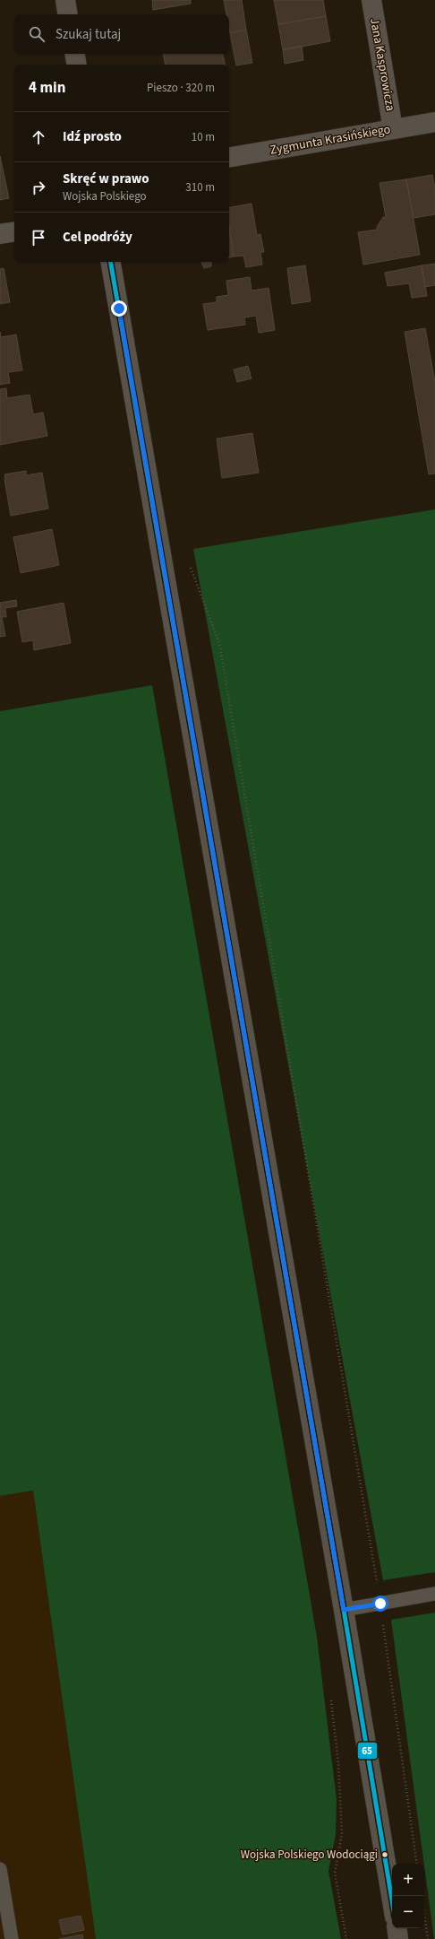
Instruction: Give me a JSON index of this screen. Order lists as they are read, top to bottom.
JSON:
{
  "streets": {
    "street": ["Jana Kasprowicza", "Zygmunta Krasińskiego"]
  },
  "crossings": [
    ["Jana Kasprowicza", "Zygmunta Krasińskiego"]
  ],
  "places": ["Wojska Polskiego Wodociągi"],
  "lines": ["transit line 65"],
  "page": {
    "search": "Szukaj tutaj",
    "heading": ["4 min", "Pieszo · 320 m"],
    "list": [
      ["Idź prosto", "10 m"],
      ["Skręć w prawo", "Wojska Polskiego", "310 m"],
      "Cel podróży"
    ],
    "map_buttons": ["+", "−"]
  }
}
